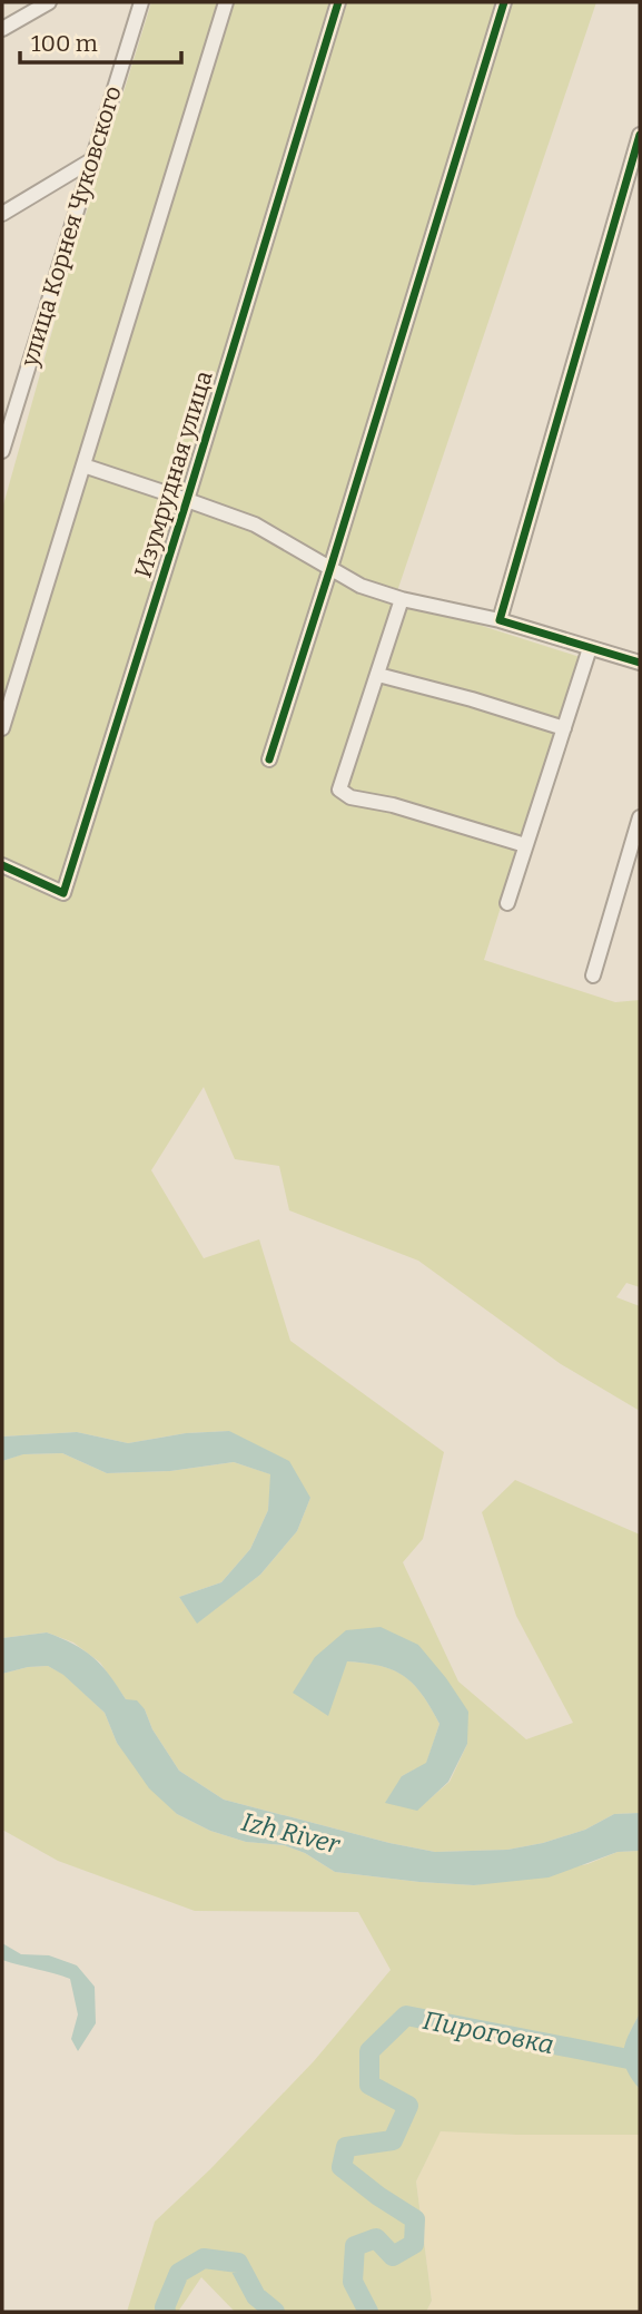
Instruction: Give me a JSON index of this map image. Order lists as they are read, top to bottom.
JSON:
{
  "streets": {
    "street": ["улица Корнея Чуковского", "Изумрудная улица"]
  },
  "water": ["Izh River", "Пироговка"],
  "scale_bar": "100 m"
}
